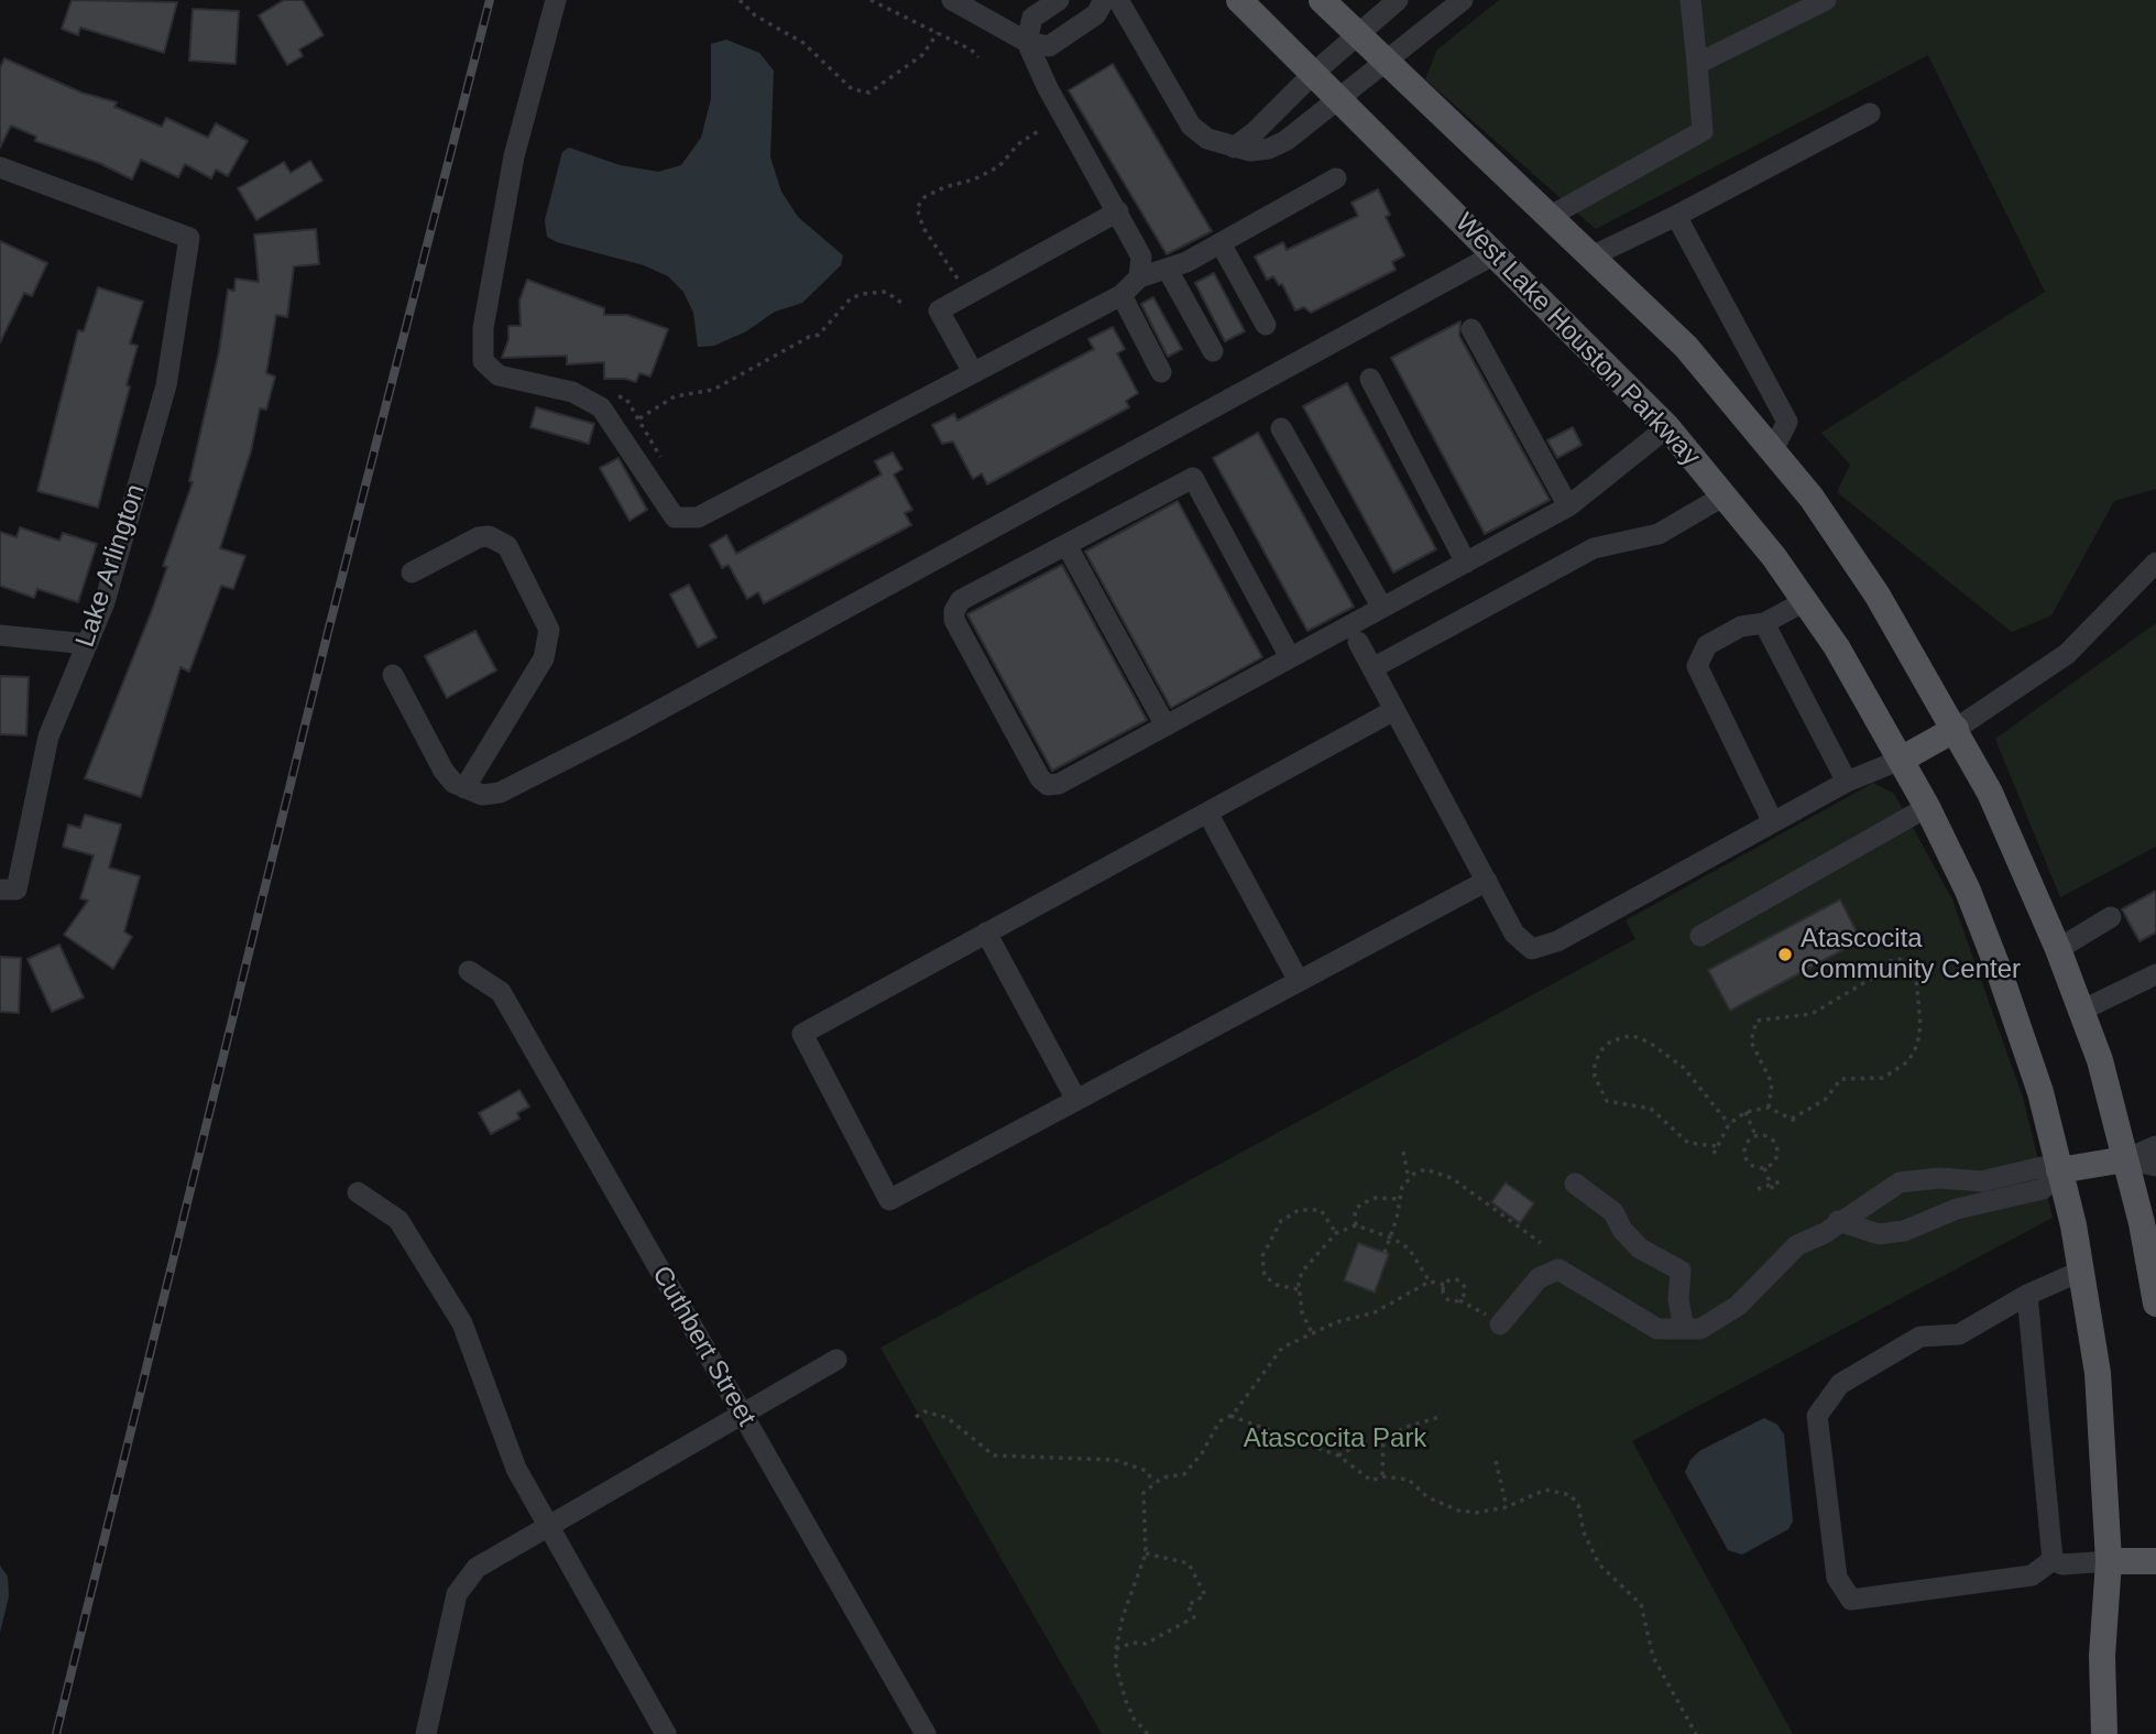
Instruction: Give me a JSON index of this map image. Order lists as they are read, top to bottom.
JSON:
{
  "streets": {
    "main road": ["West Lake Houston Parkway"],
    "street": ["Lake Arlington", "Cuthbert Street"]
  },
  "parks": ["Atascocita Park"],
  "places": ["Atascocita Community Center"]
}
